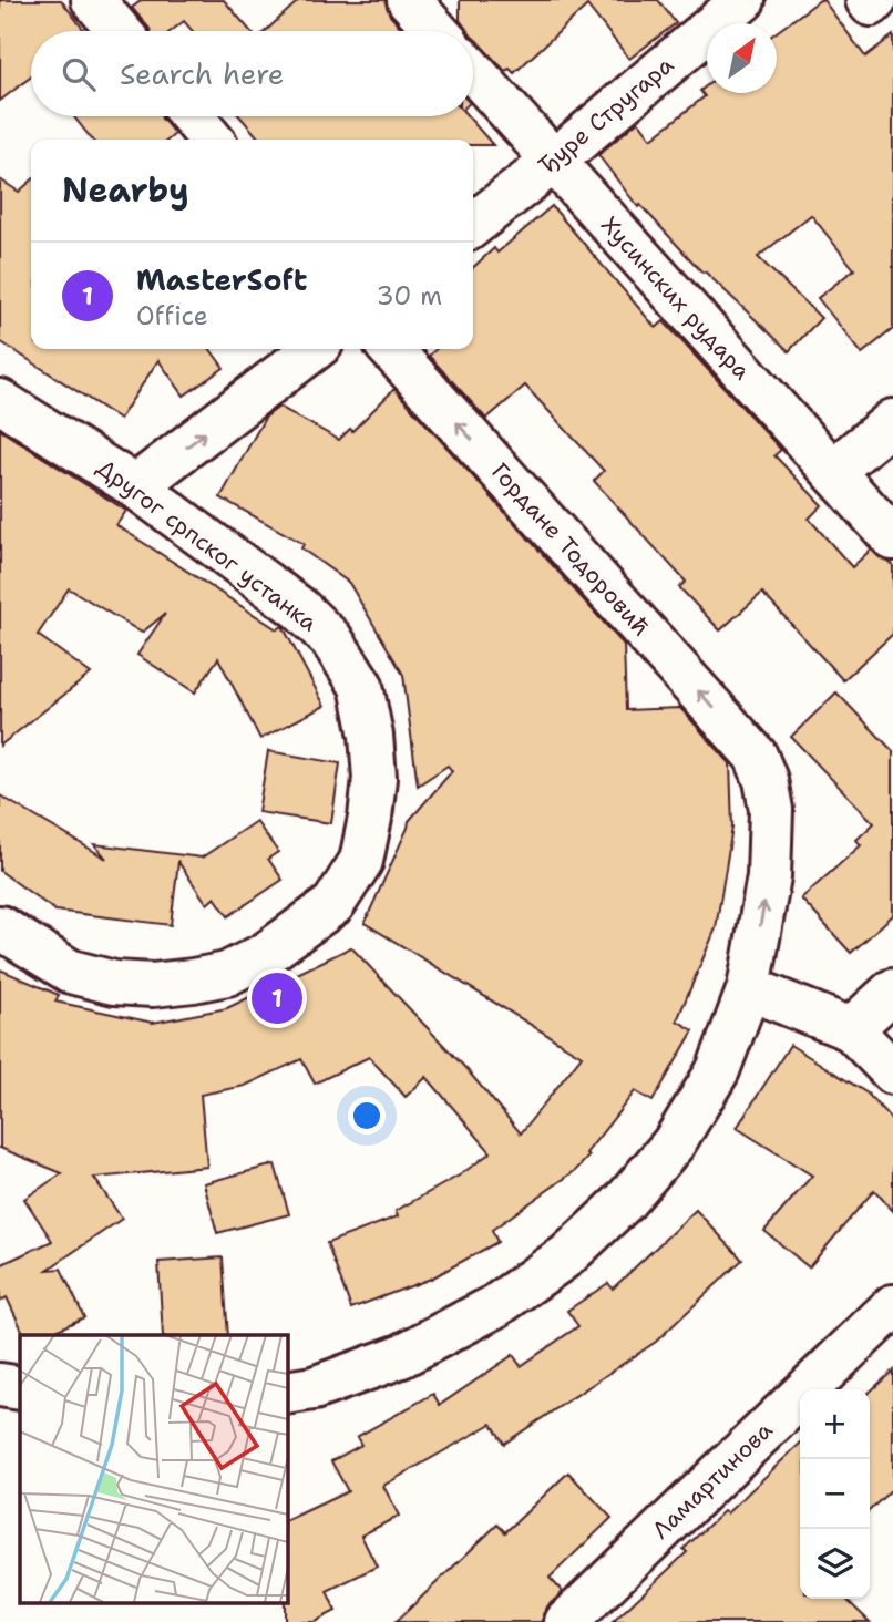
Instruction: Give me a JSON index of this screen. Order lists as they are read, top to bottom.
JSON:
{
  "streets": {
    "street": [
      "Ђуре Стругара",
      "Хусинских рудара",
      "Другог српског устанка",
      "Гордане Тодоровић",
      "Ламартинова"
    ]
  },
  "crossings": [
    ["Ђуре Стругара", "Хусинских рудара"]
  ],
  "one_way": ["Гордане Тодоровић"],
  "north": "top right",
  "page": {
    "search": "Search here",
    "heading": "Nearby",
    "list": [
      {
        "mark": "1",
        "name": "MasterSoft",
        "note": "Office",
        "value": "30 m"
      }
    ],
    "pins": "1",
    "map_buttons": ["+", "−"]
  }
}
